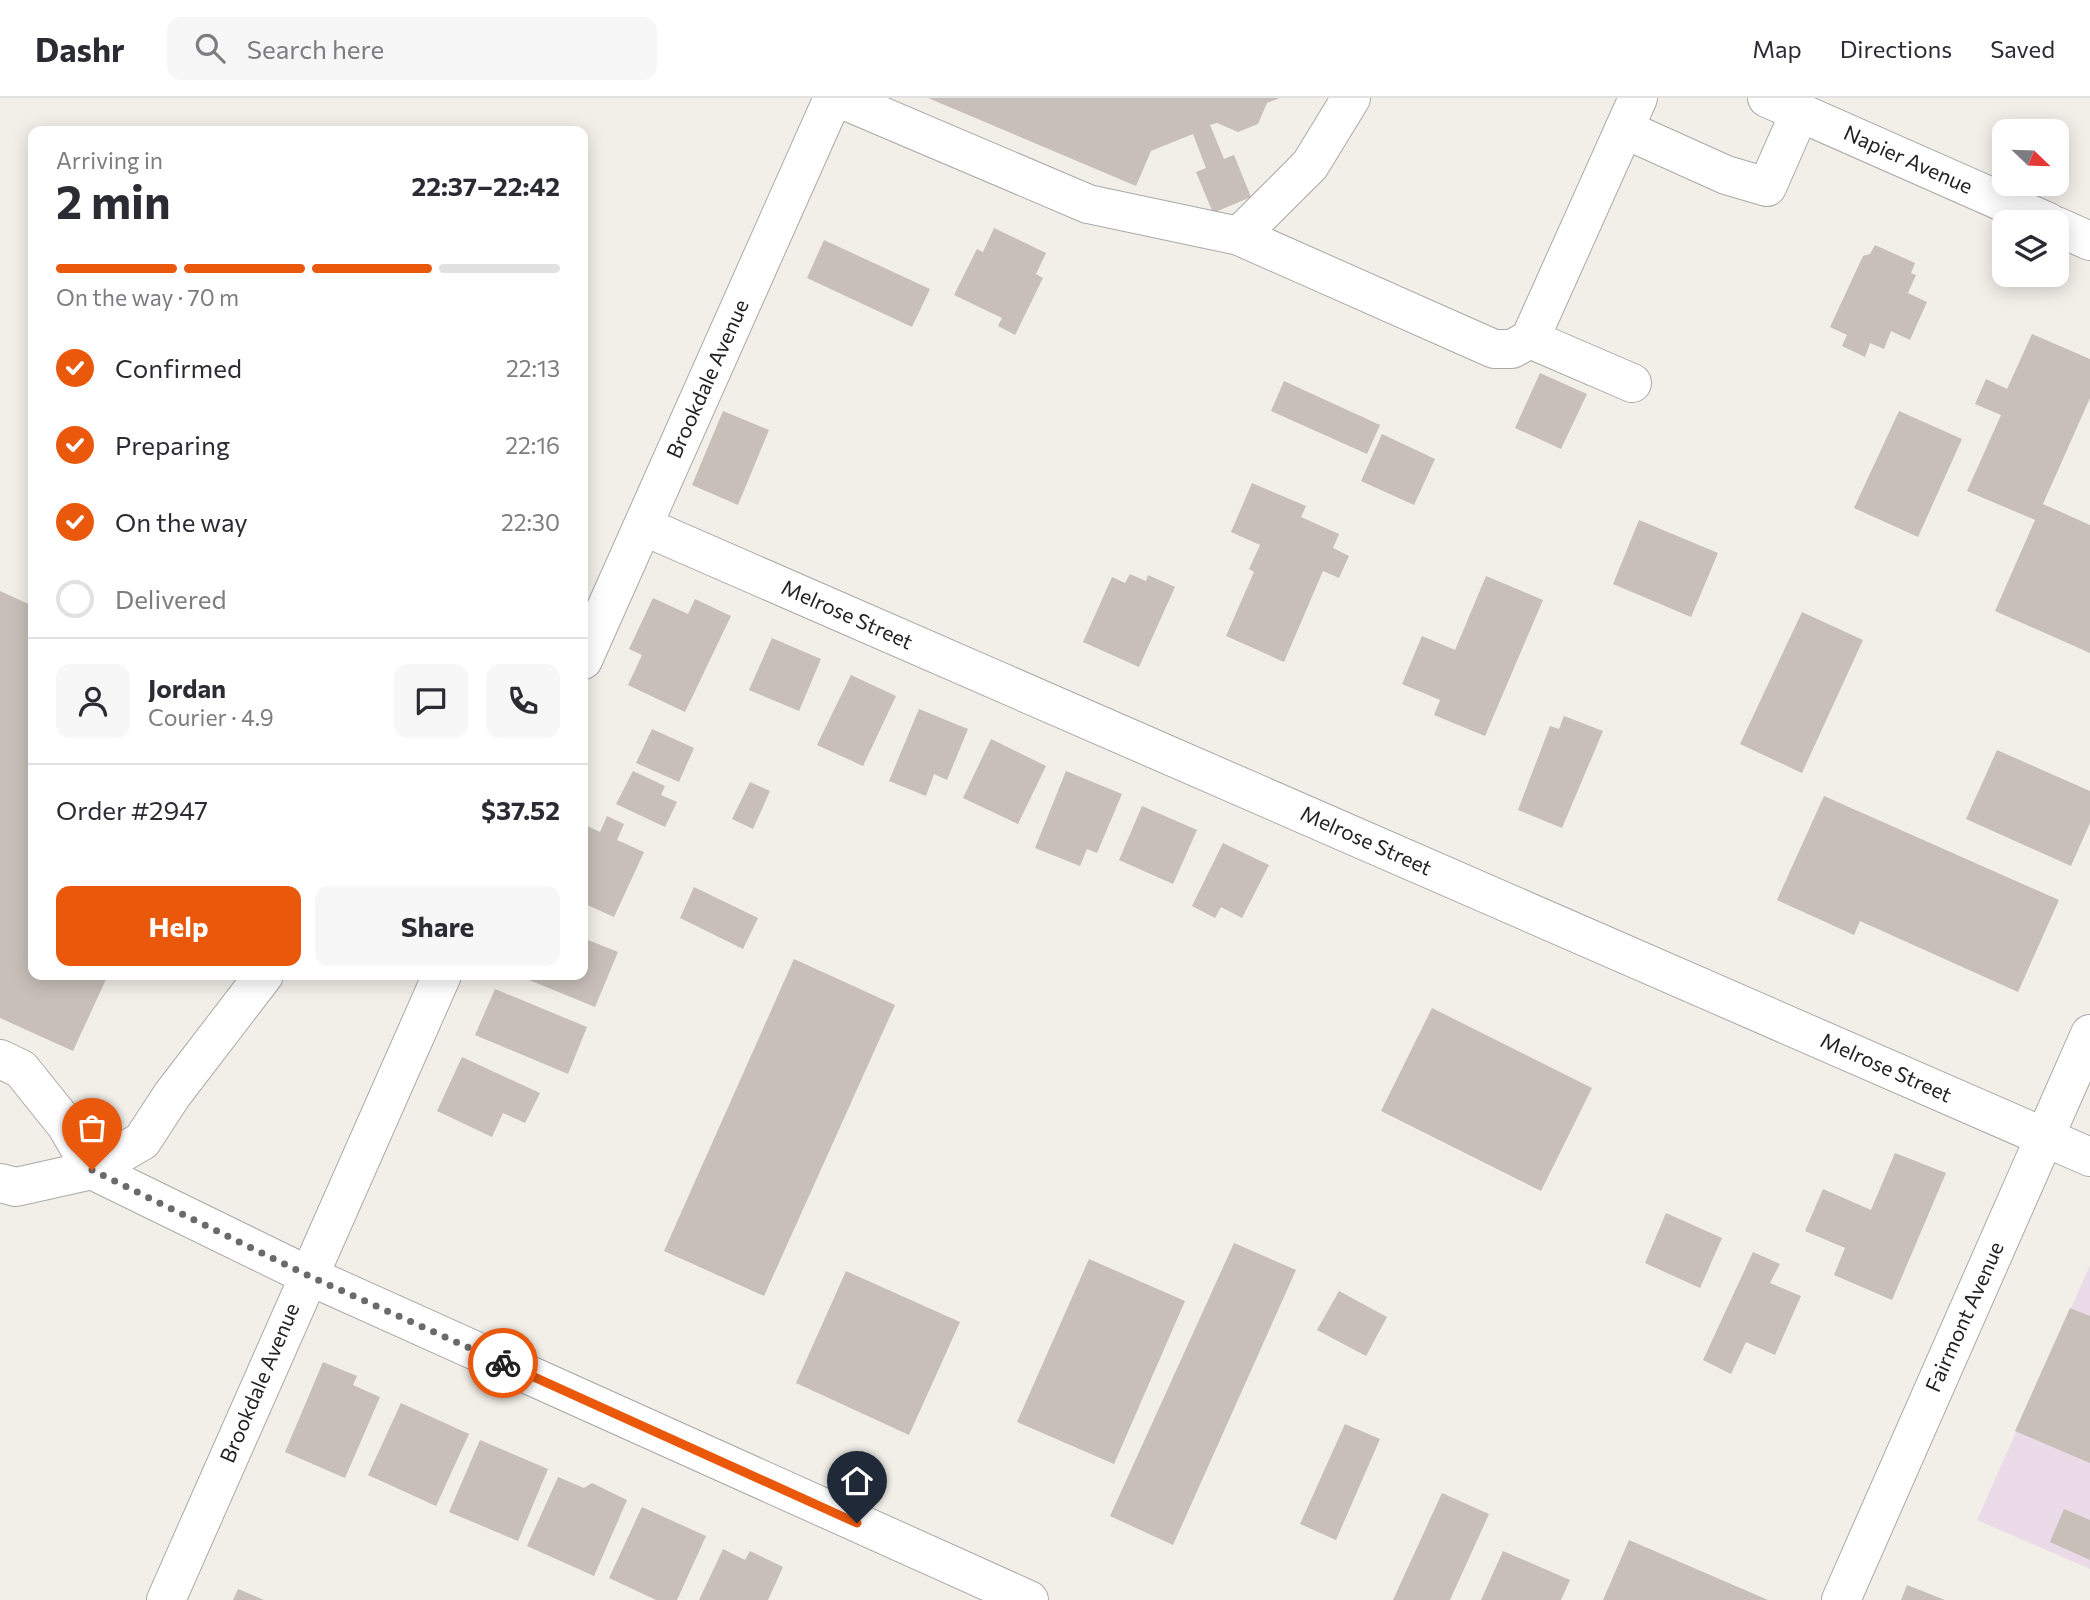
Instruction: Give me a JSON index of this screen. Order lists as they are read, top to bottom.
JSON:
{
  "streets": {
    "street": [
      "Napier Avenue",
      "Brookdale Avenue",
      "Melrose Street",
      "Fairmont Avenue"
    ]
  },
  "crossings": [
    ["Brookdale Avenue", "Melrose Street"],
    ["Melrose Street", "Fairmont Avenue"]
  ],
  "north": "bottom right",
  "page": {
    "header": "Dashr",
    "search": "Search here",
    "nav": ["Map", "Directions", "Saved"],
    "heading": ["2 min", "Arriving in", "22:37–22:42"],
    "panel": [
      "Jordan",
      "Courier · 4.9",
      "Order #2947",
      "$37.52"
    ],
    "bar": "On the way · 70 m",
    "list": [
      ["Confirmed", "22:13"],
      ["Preparing", "22:16"],
      ["On the way", "22:30"],
      "Delivered"
    ],
    "buttons": ["Help", "Share"]
  }
}
